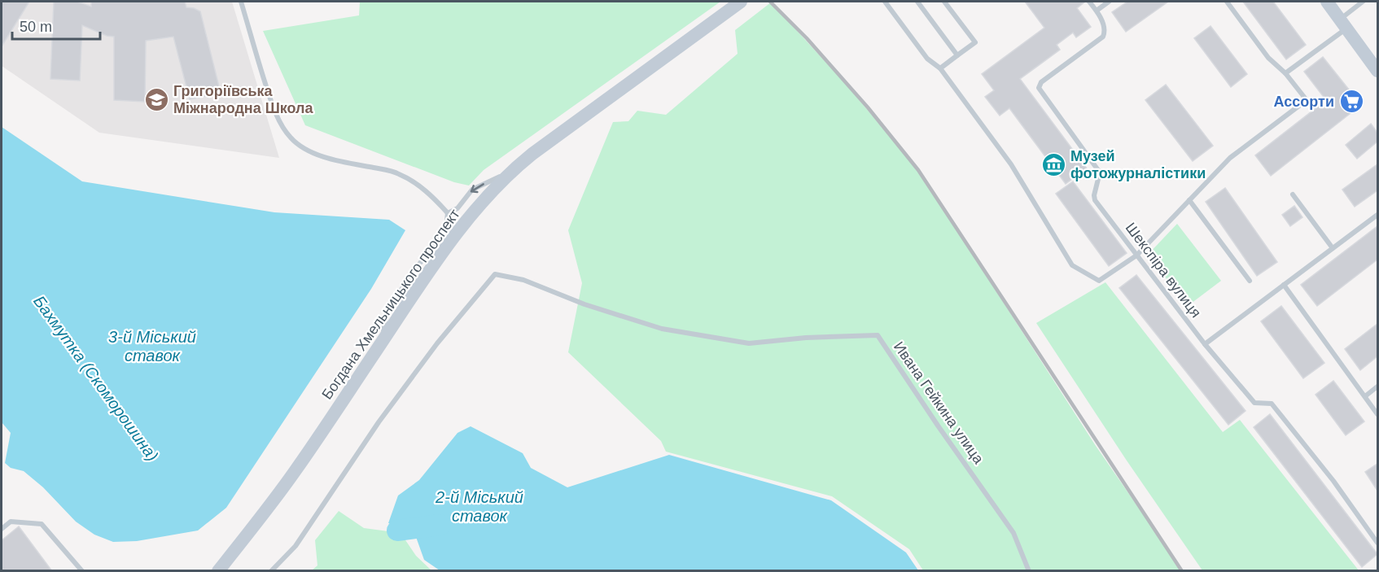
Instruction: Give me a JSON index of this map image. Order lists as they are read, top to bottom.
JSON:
{
  "streets": {
    "main road": ["Богдана Хмельницького проспект"],
    "lane": ["Шекспіра вулиця", "Ивана Гейкина улица"]
  },
  "water": ["3-й Міський ставок", "Бахмутка (Скоморошина)", "2-й Міський ставок"],
  "places": {
    "school or university": ["Григоріївська Міжнародна Школа"],
    "supermarket": ["Ассорти"],
    "museum": ["Музей фотожурналістики"]
  },
  "scale_bar": "50 m"
}
